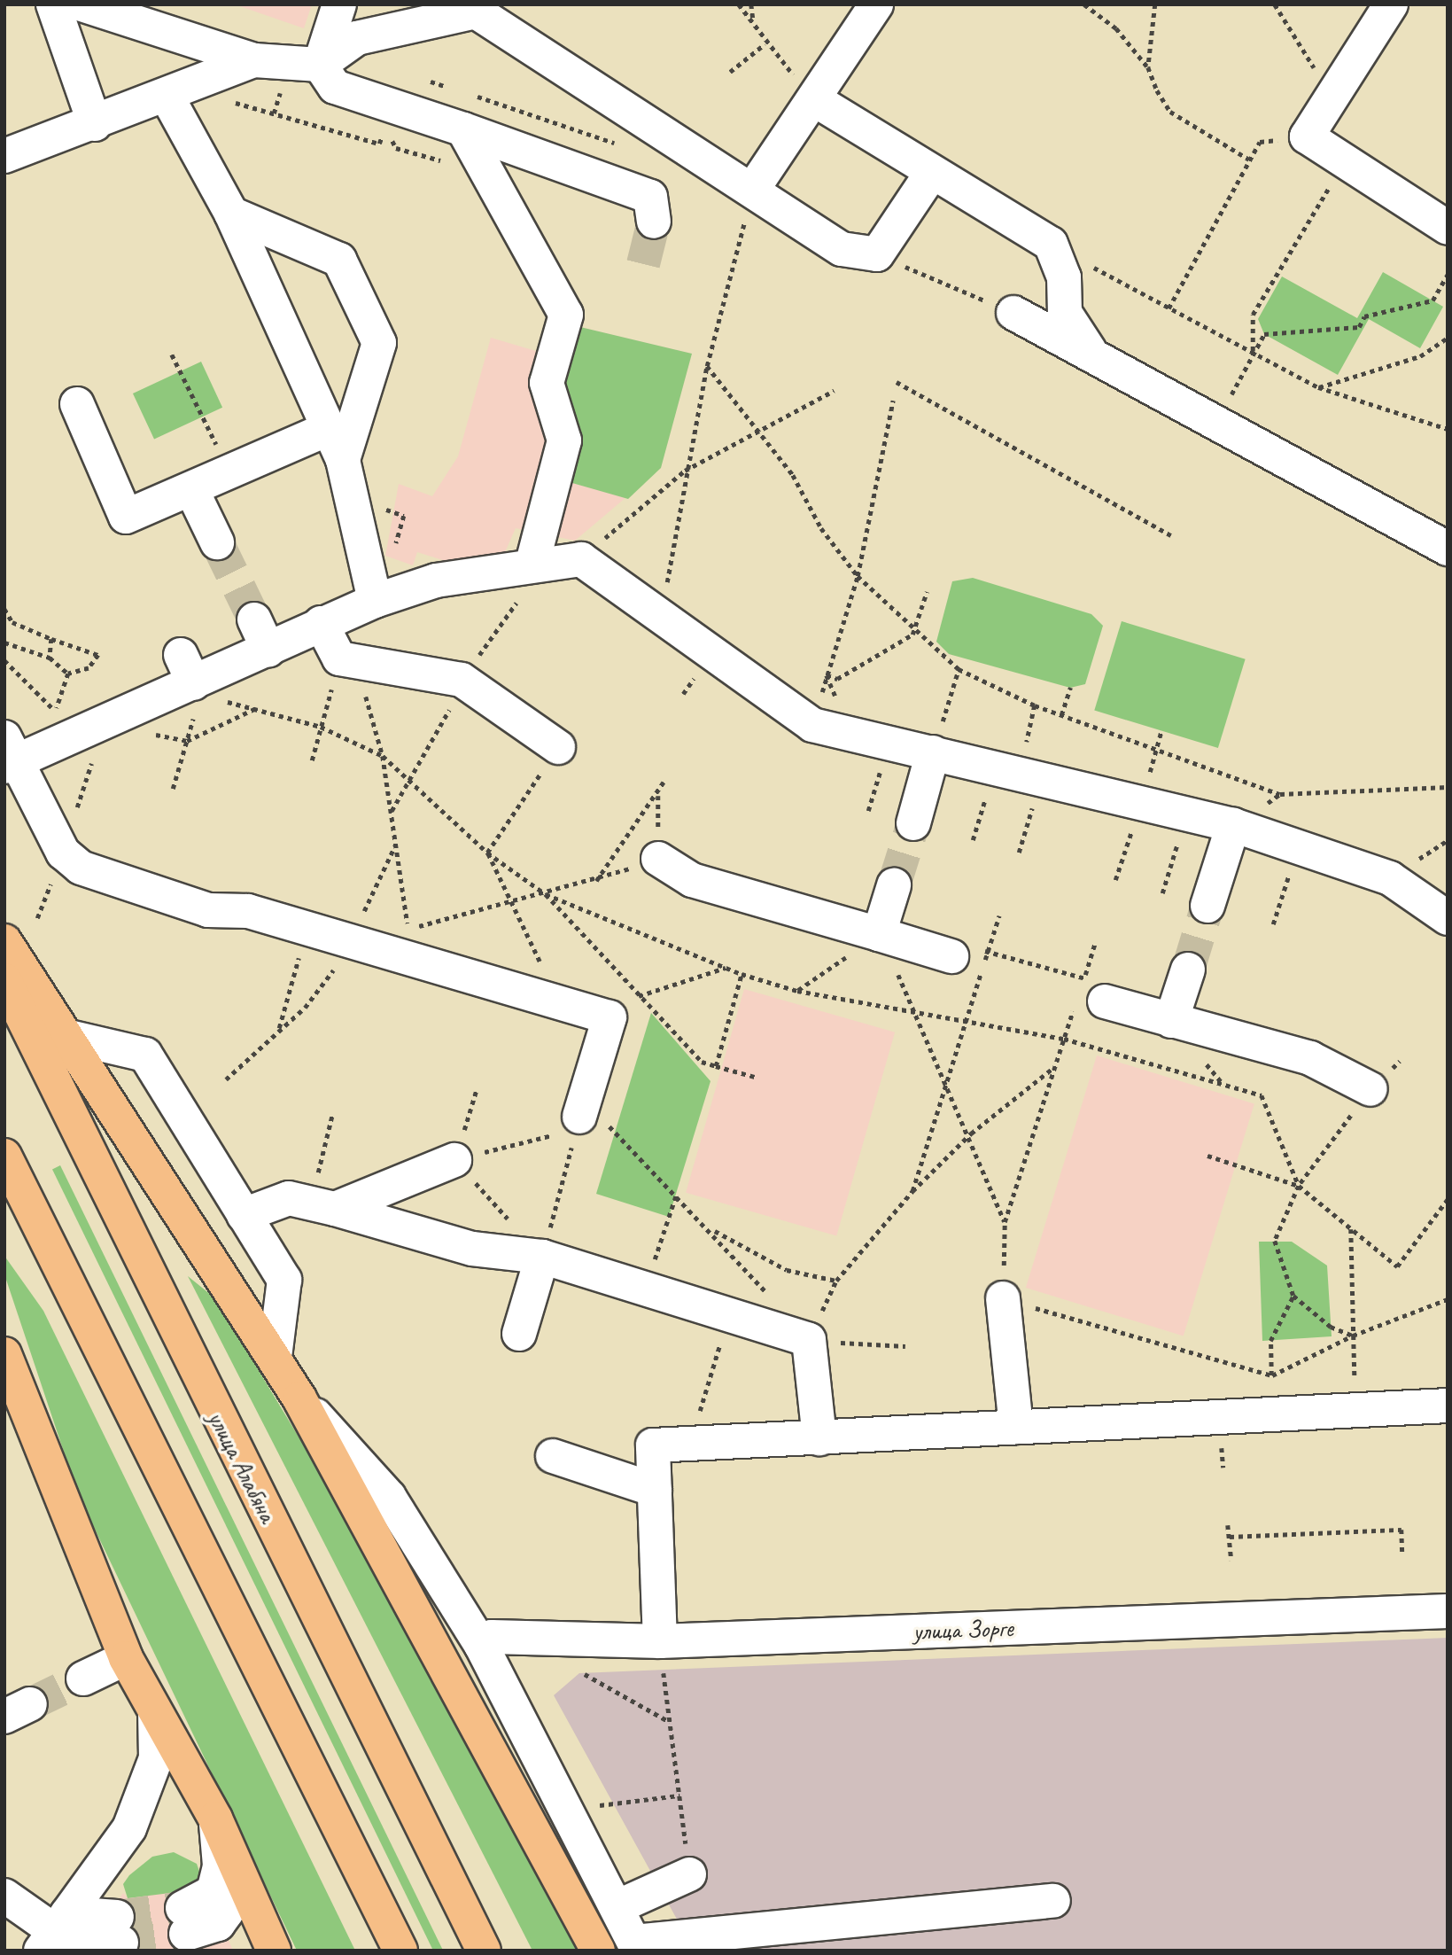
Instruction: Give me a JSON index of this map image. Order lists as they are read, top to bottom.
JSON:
{
  "streets": {
    "main road": ["улица Алабяна"],
    "street": ["улица Зорге"]
  }
}
